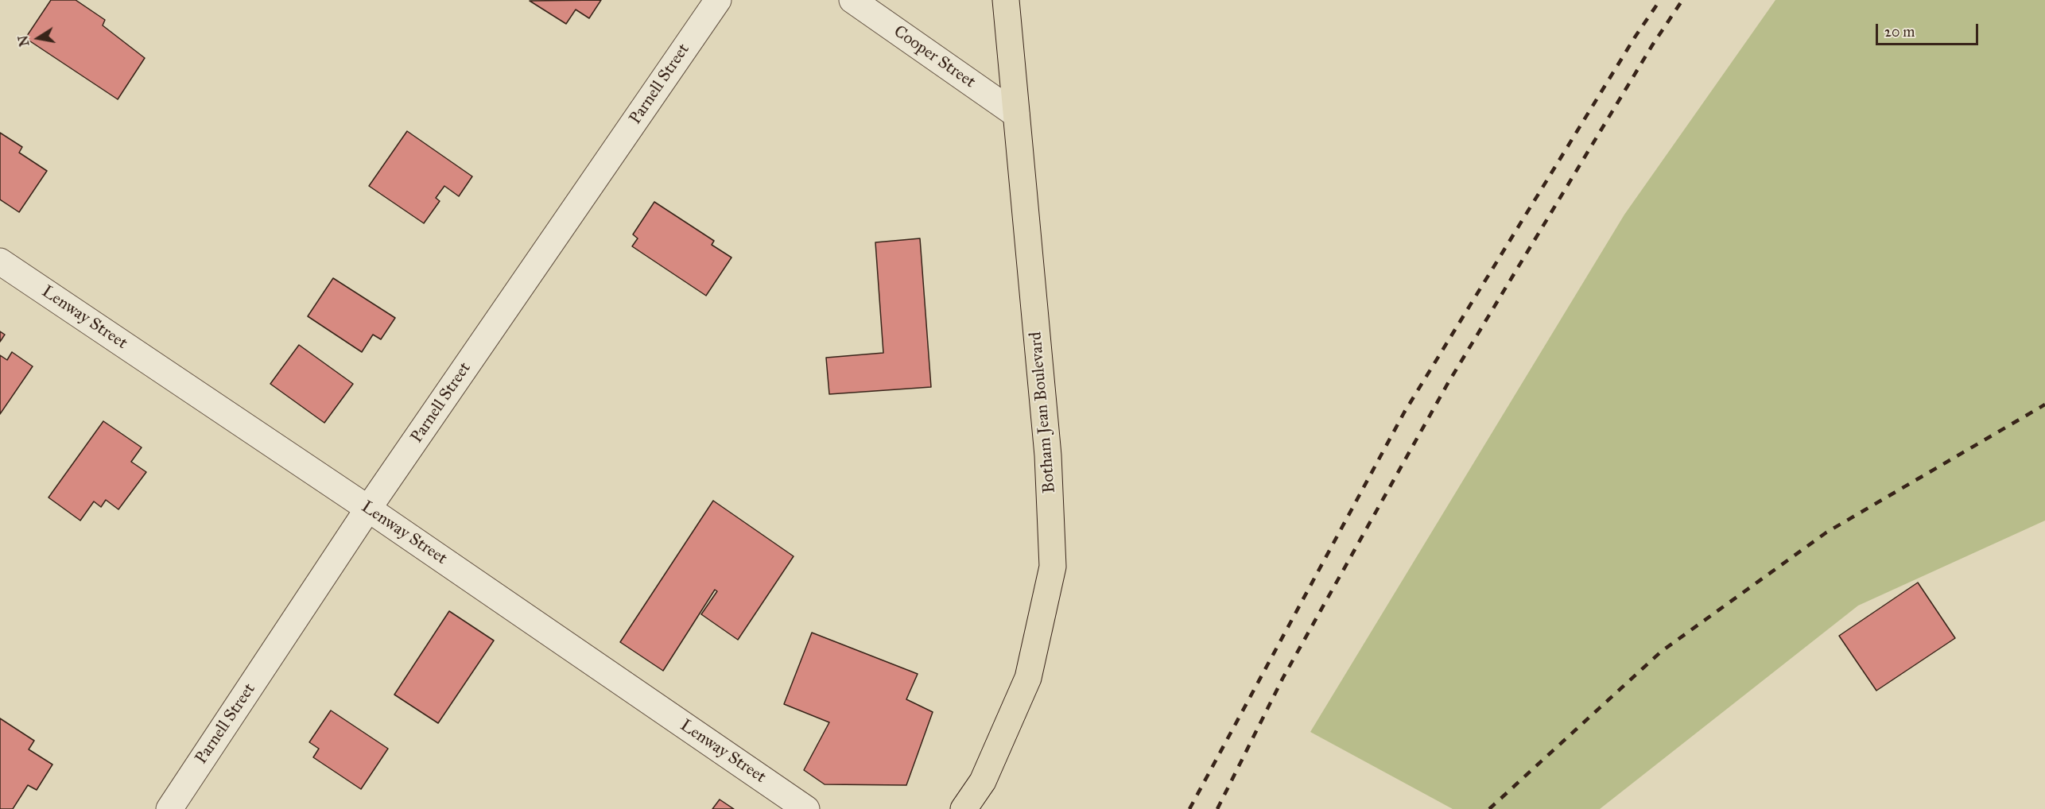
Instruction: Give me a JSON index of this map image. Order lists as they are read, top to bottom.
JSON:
{
  "streets": {
    "main road": ["Botham Jean Boulevard"],
    "street": ["Cooper Street", "Parnell Street", "Lenway Street"]
  },
  "crossings": [
    ["Cooper Street", "Botham Jean Boulevard"],
    ["Parnell Street", "Lenway Street"]
  ],
  "scale_bar": "20 m",
  "north": "left"
}
